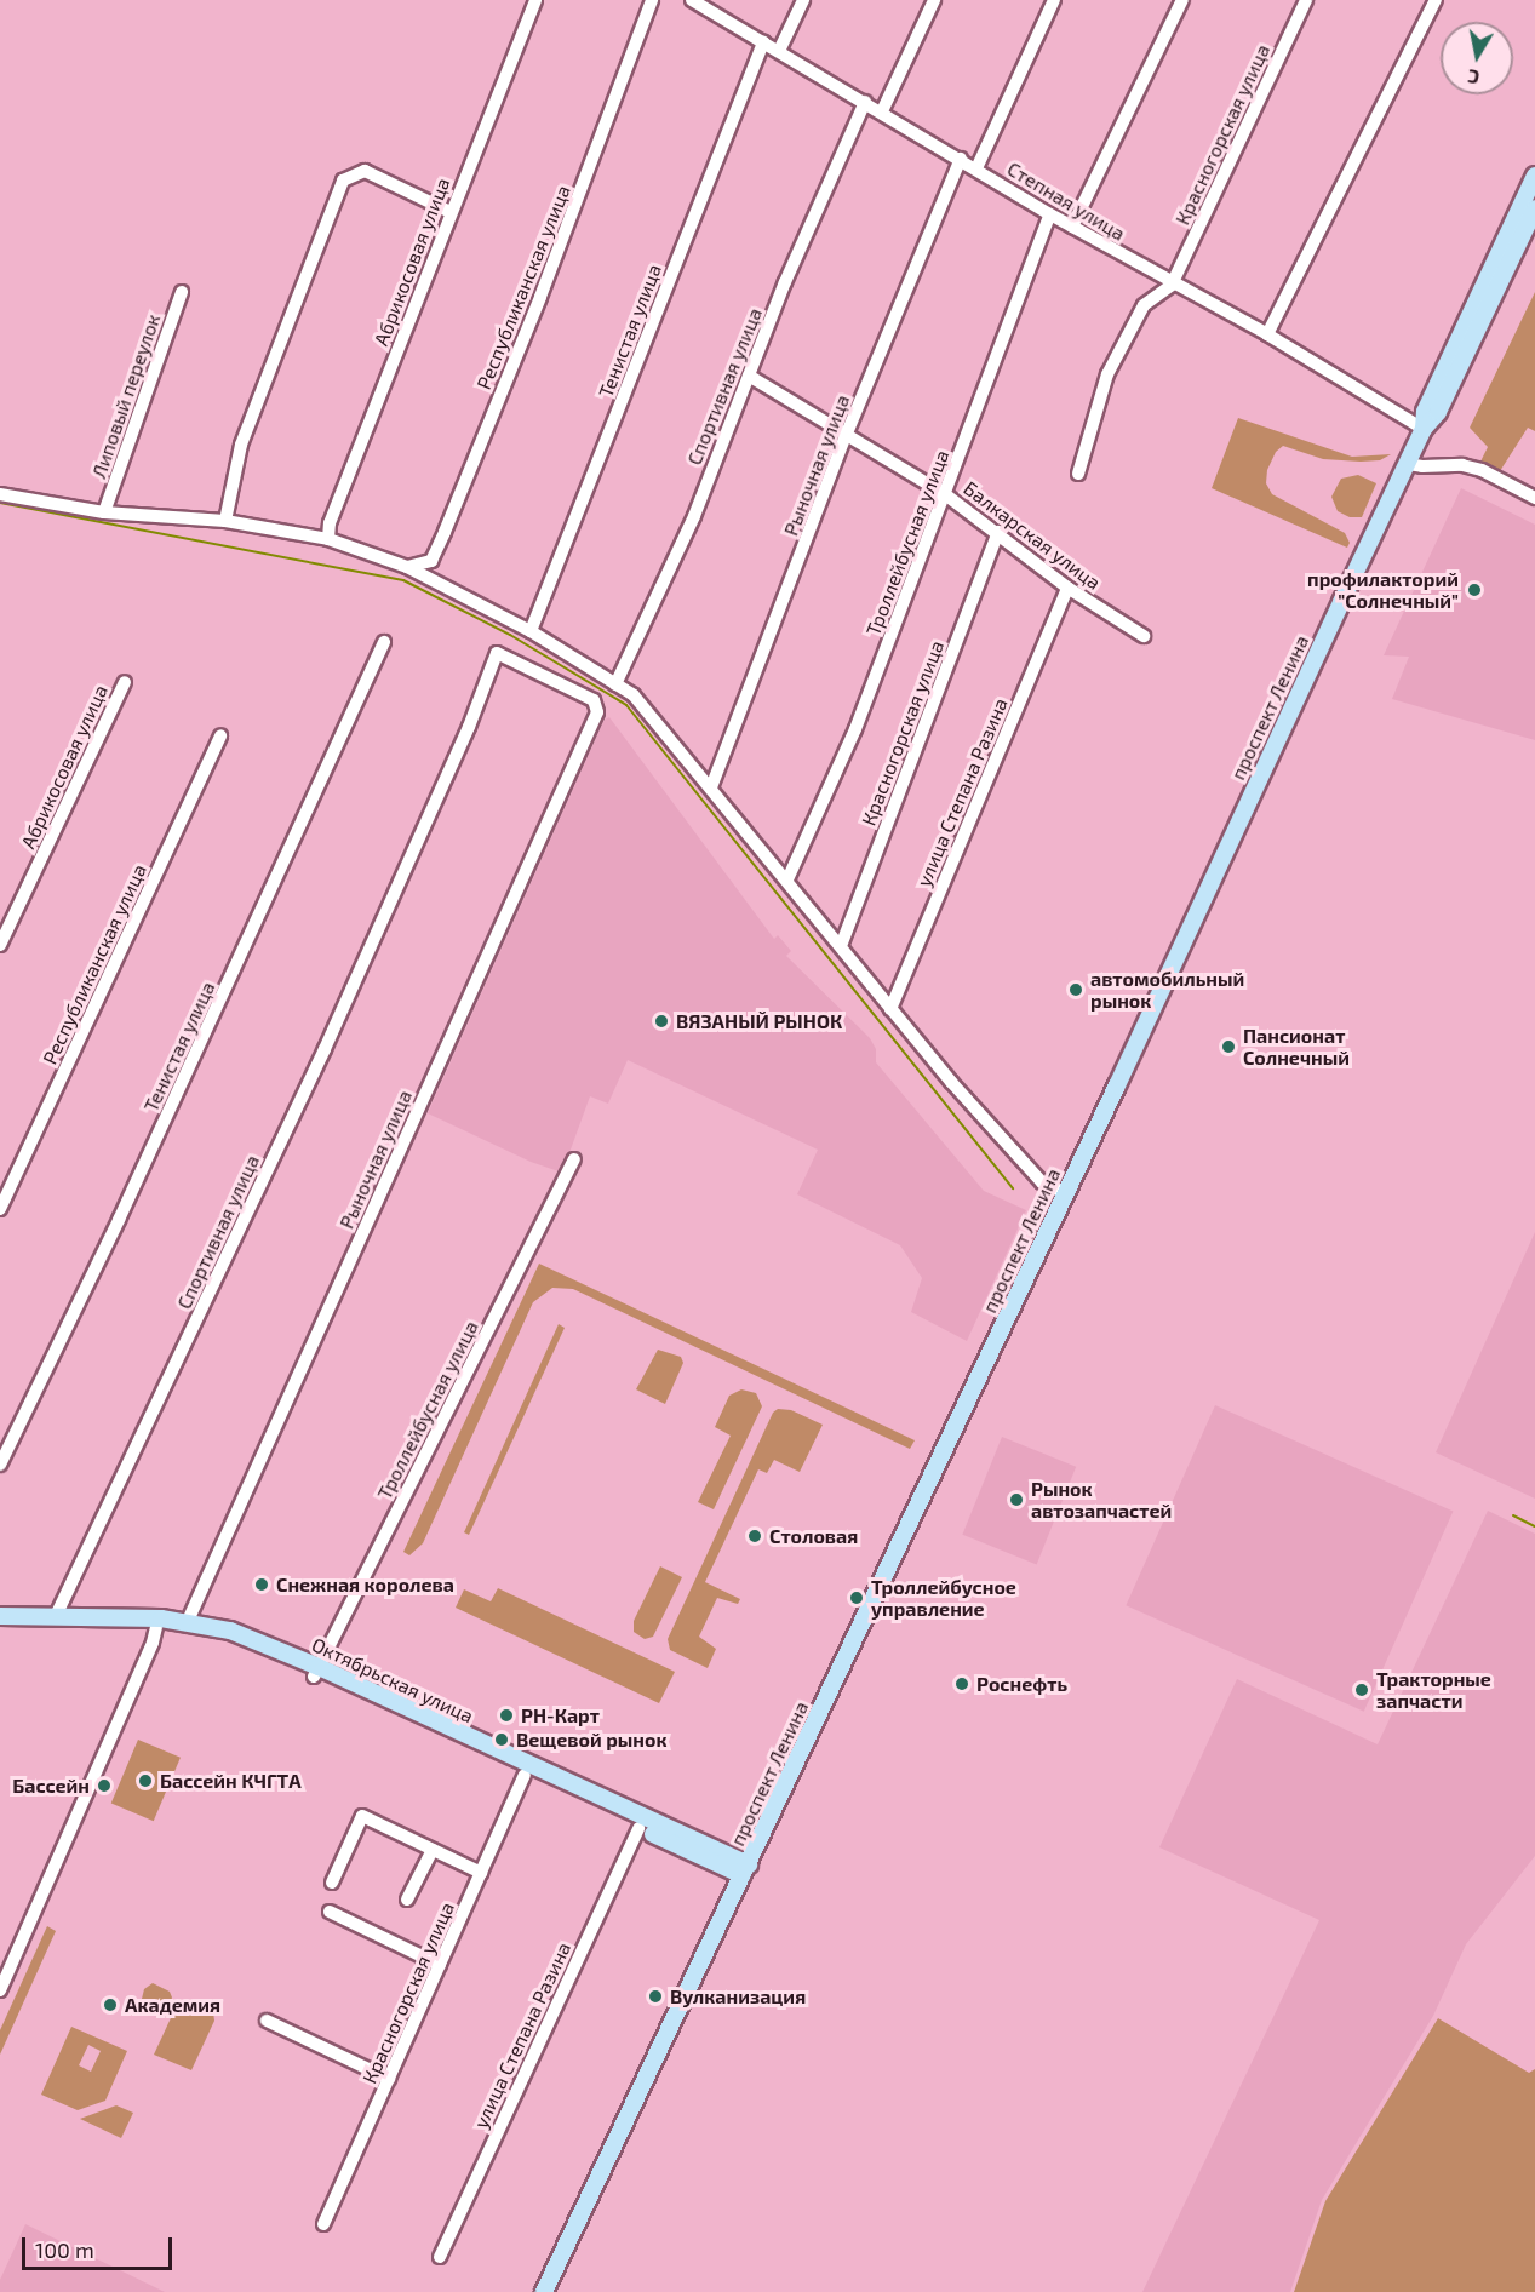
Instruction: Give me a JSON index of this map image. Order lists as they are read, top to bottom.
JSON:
{
  "streets": {
    "main road": ["проспект Ленина", "Октябрьская улица"],
    "street": [
      "Красногорская улица",
      "Степная улица",
      "Абрикосовая улица",
      "Республиканская улица",
      "Тенистая улица",
      "Спортивная улица",
      "Липовый переулок",
      "Рыночная улица",
      "Балкарская улица",
      "Троллейбусная улица",
      "улица Степана Разина"
    ]
  },
  "crossings": [
    ["Красногорская улица", "Степная улица"],
    ["Красногорская улица", "Балкарская улица"],
    ["Красногорская улица", "Октябрьская улица"],
    ["Степная улица", "Тенистая улица"],
    ["Степная улица", "Спортивная улица"],
    ["Степная улица", "Рыночная улица"],
    ["Степная улица", "Троллейбусная улица"],
    ["Степная улица", "проспект Ленина"],
    ["Спортивная улица", "Рыночная улица"],
    ["Спортивная улица", "Балкарская улица"],
    ["Спортивная улица", "Октябрьская улица"],
    ["Рыночная улица", "Балкарская улица"],
    ["Рыночная улица", "Октябрьская улица"],
    ["Балкарская улица", "Троллейбусная улица"],
    ["Балкарская улица", "улица Степана Разина"],
    ["Троллейбусная улица", "Октябрьская улица"],
    ["проспект Ленина", "Октябрьская улица"],
    ["улица Степана Разина", "Октябрьская улица"]
  ],
  "places": [
    "профилакторий \"Солнечный\"",
    "автомобильный рынок",
    "ВЯЗАНЫЙ РЫНОК",
    "Пансионат Солнечный",
    "Рынок автозапчастей",
    "Столовая",
    "Снежная королева",
    "Троллейбусное управление",
    "Роснефть",
    "Тракторные запчасти",
    "РН-Карт",
    "Вещевой рынок",
    "Бассейн КЧГТА",
    "Бассейн",
    "Вулканизация",
    "Академия"
  ],
  "scale_bar": "100 m",
  "north": "bottom"
}
